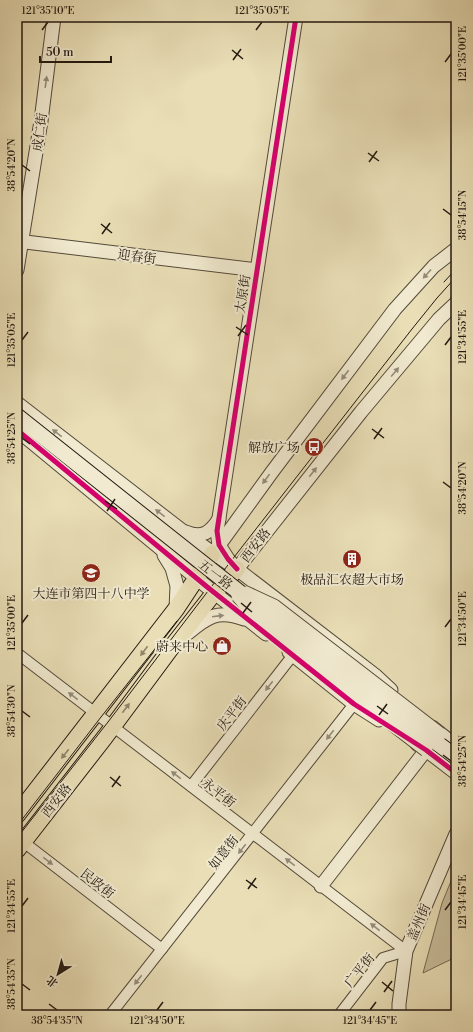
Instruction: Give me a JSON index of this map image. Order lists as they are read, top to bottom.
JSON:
{
  "streets": {
    "main road": ["西安路", "五一路"],
    "street": [
      "成仁街",
      "迎春街",
      "太原街",
      "庆平街",
      "永平街",
      "如意街",
      "民政街",
      "盖州街",
      "广平街"
    ]
  },
  "crossings": [
    ["成仁街", "迎春街"],
    ["迎春街", "太原街"],
    ["太原街", "西安路"],
    ["西安路", "永平街"],
    ["西安路", "民政街"],
    ["庆平街", "永平街"],
    ["永平街", "如意街"],
    ["永平街", "盖州街"],
    ["永平街", "广平街"],
    ["如意街", "民政街"],
    ["盖州街", "广平街"]
  ],
  "one_way": [
    "成仁街",
    "庆平街",
    "永平街",
    "民政街"
  ],
  "places": {
    "bus stop": ["解放广场"],
    "building": ["极品汇农超大市场"],
    "school or university": ["大连市第四十八中学"],
    "shop": ["蔚来中心"]
  },
  "scale_bar": "50 m",
  "north": "bottom left",
  "coordinates": [
    "121°35'10\"E",
    "121°35'05\"E",
    "121°35'00\"E",
    "38°54'20\"N",
    "38°54'15\"N",
    "121°34'55\"E",
    "38°54'25\"N",
    "121°34'50\"E",
    "38°54'30\"N",
    "121°34'45\"E",
    "38°54'35\"N"
  ]
}
